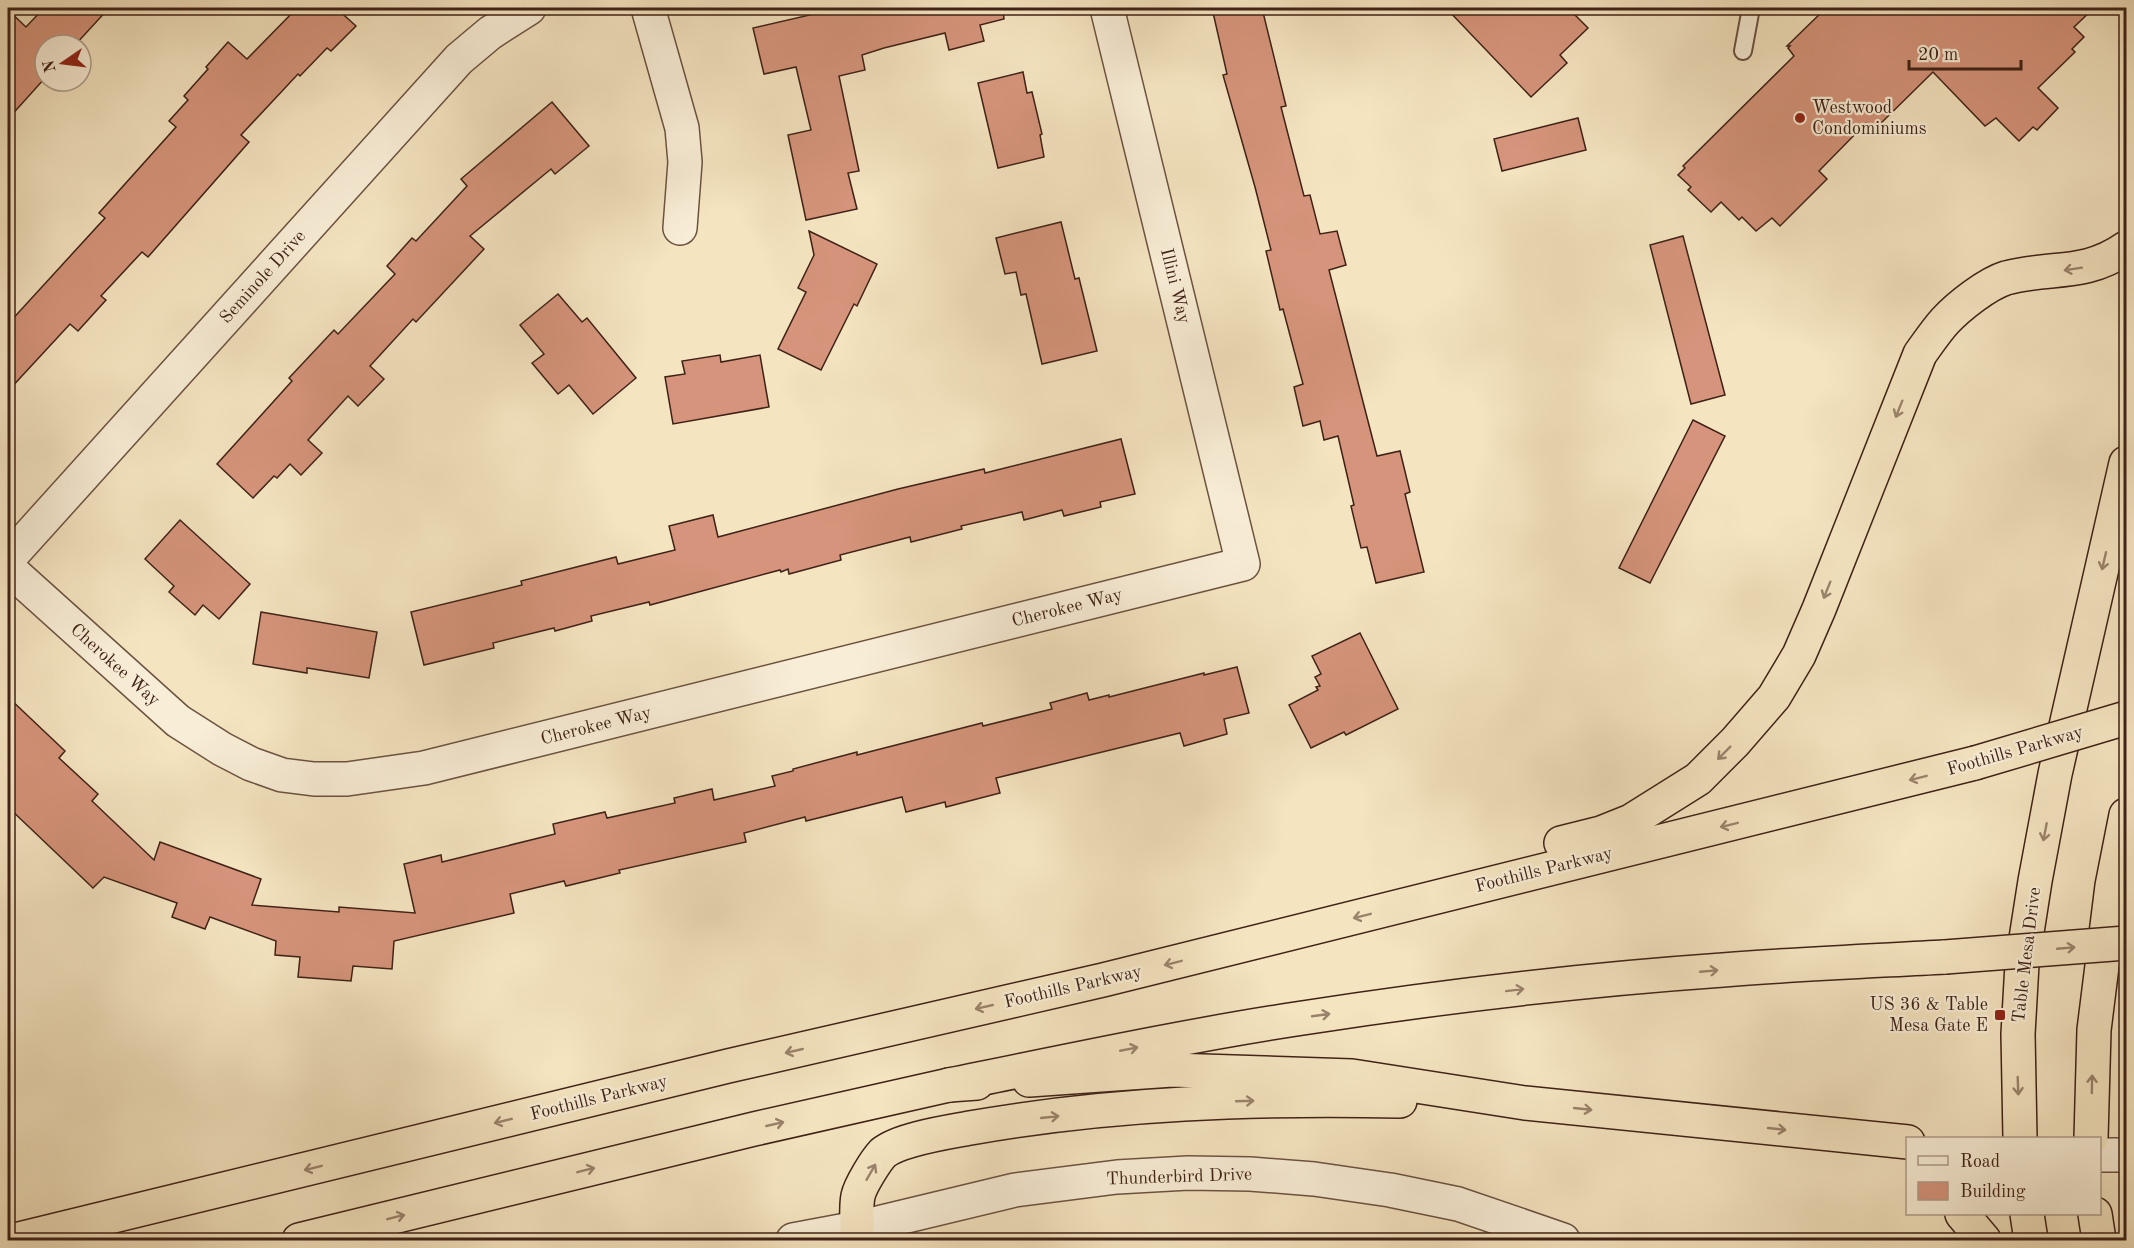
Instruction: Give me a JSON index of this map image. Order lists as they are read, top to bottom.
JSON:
{
  "streets": {
    "highway": ["Foothills Parkway", "Table Mesa Drive"],
    "street": [
      "Seminole Drive",
      "Illini Way",
      "Cherokee Way",
      "Thunderbird Drive"
    ]
  },
  "crossings": [
    ["Illini Way", "Cherokee Way"]
  ],
  "places": {
    "other": ["Westwood Condominiums"],
    "transit": ["US 36 & Table Mesa Gate E"]
  },
  "legend": ["Road", "Building"],
  "scale_bar": "20 m",
  "north": "left"
}
